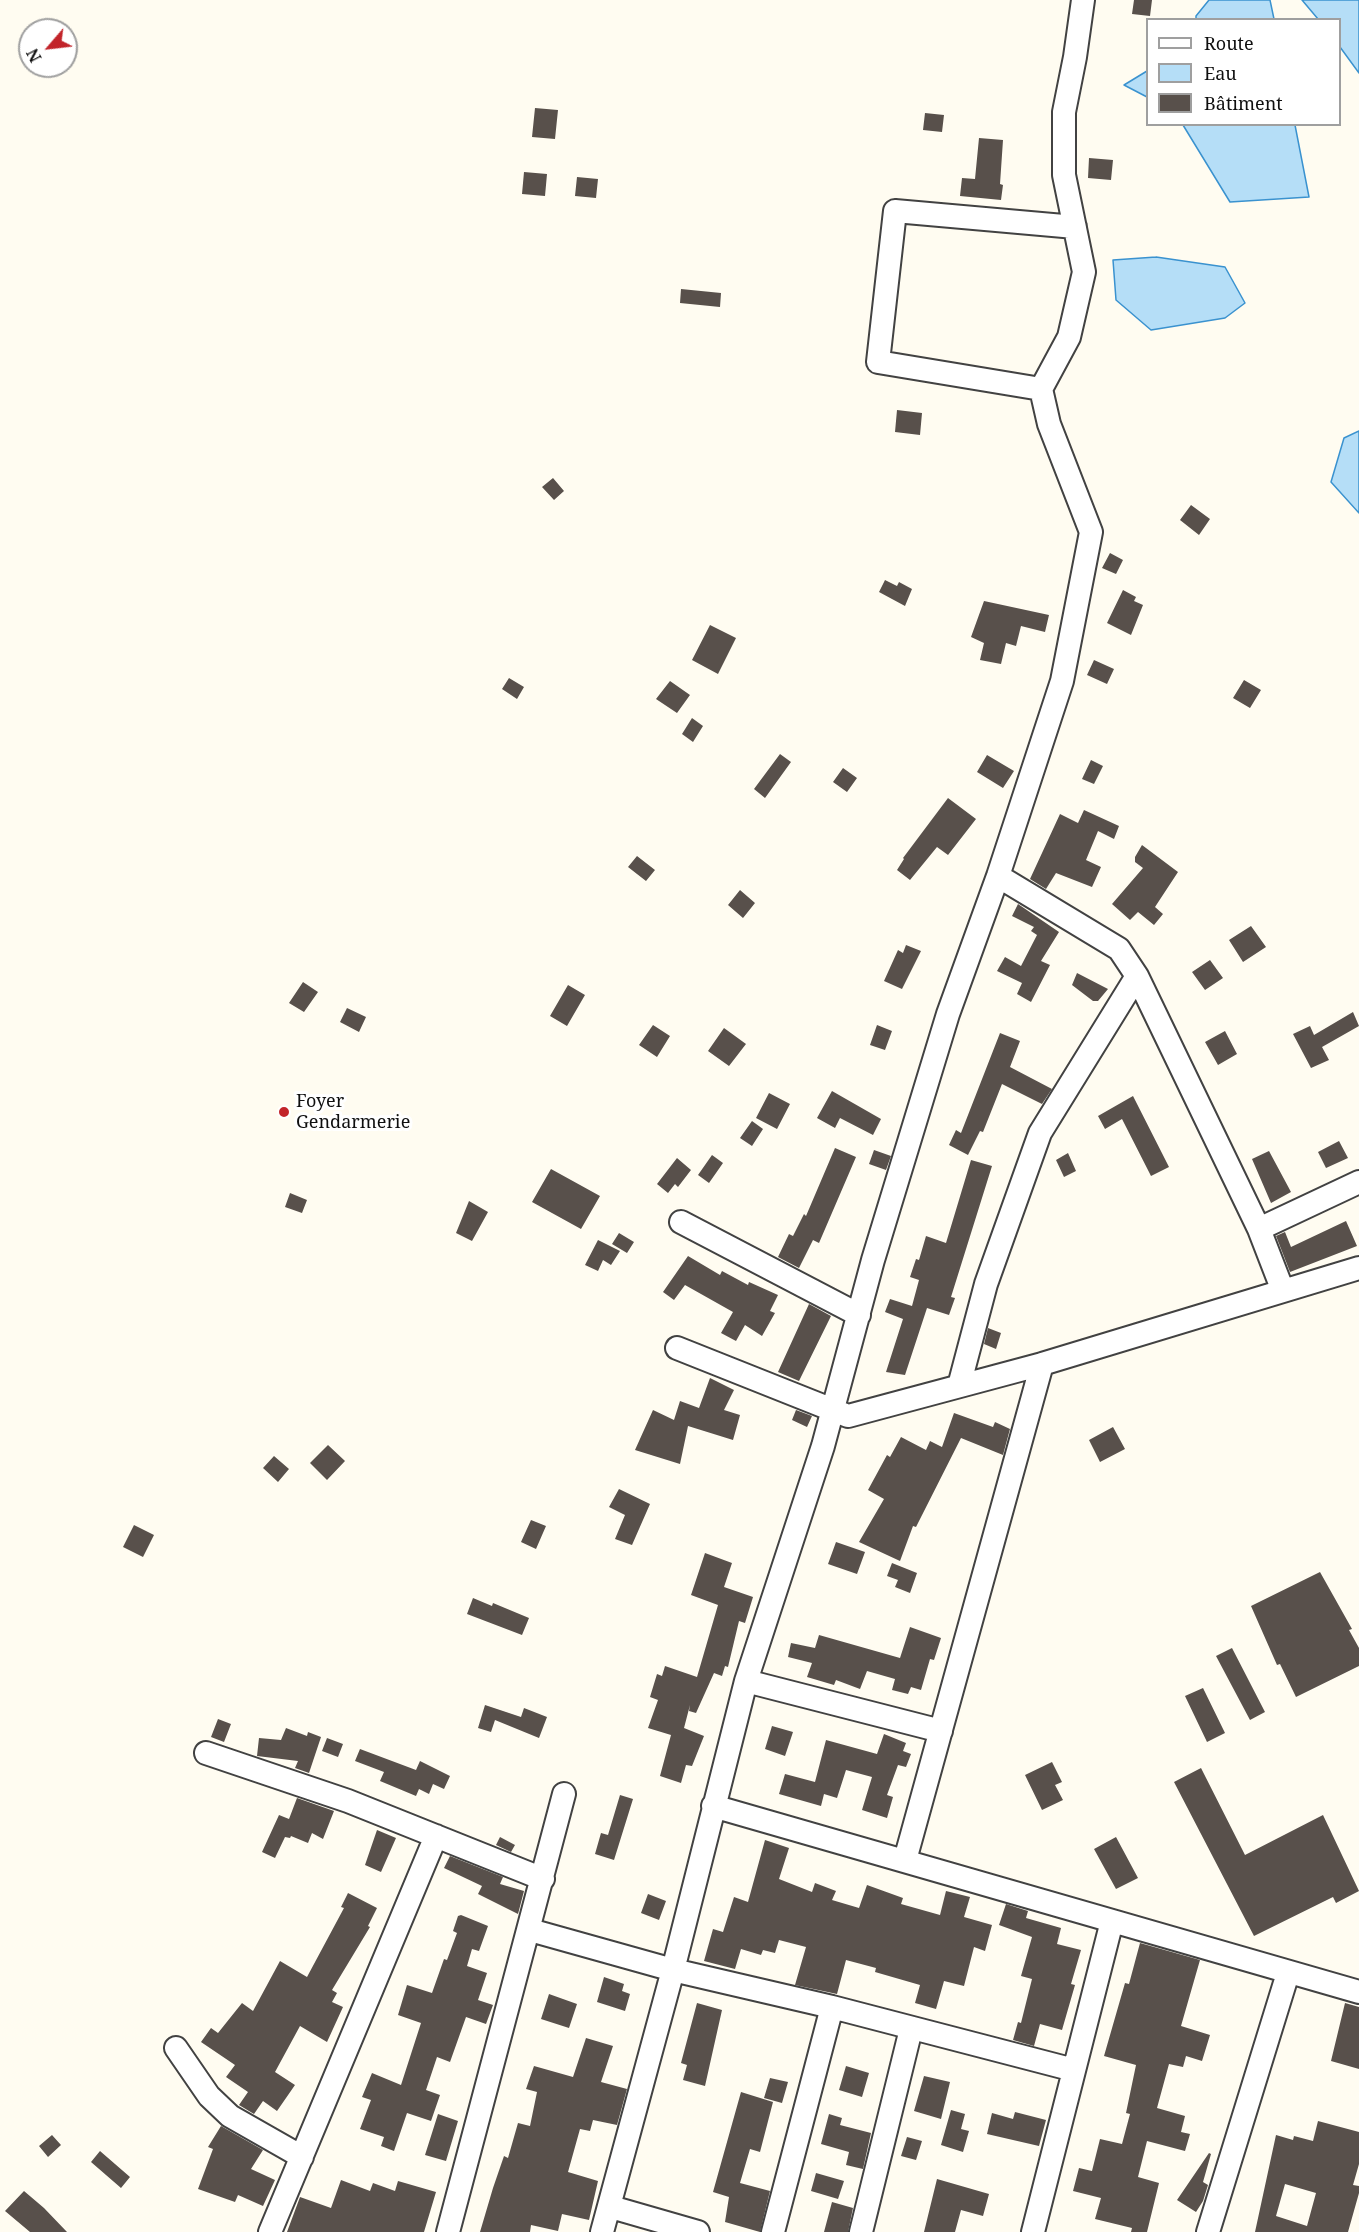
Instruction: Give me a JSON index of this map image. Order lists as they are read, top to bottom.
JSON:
{
  "places": ["Foyer Gendarmerie"],
  "legend": ["Route", "Eau", "Bâtiment"],
  "north": "bottom left"
}
